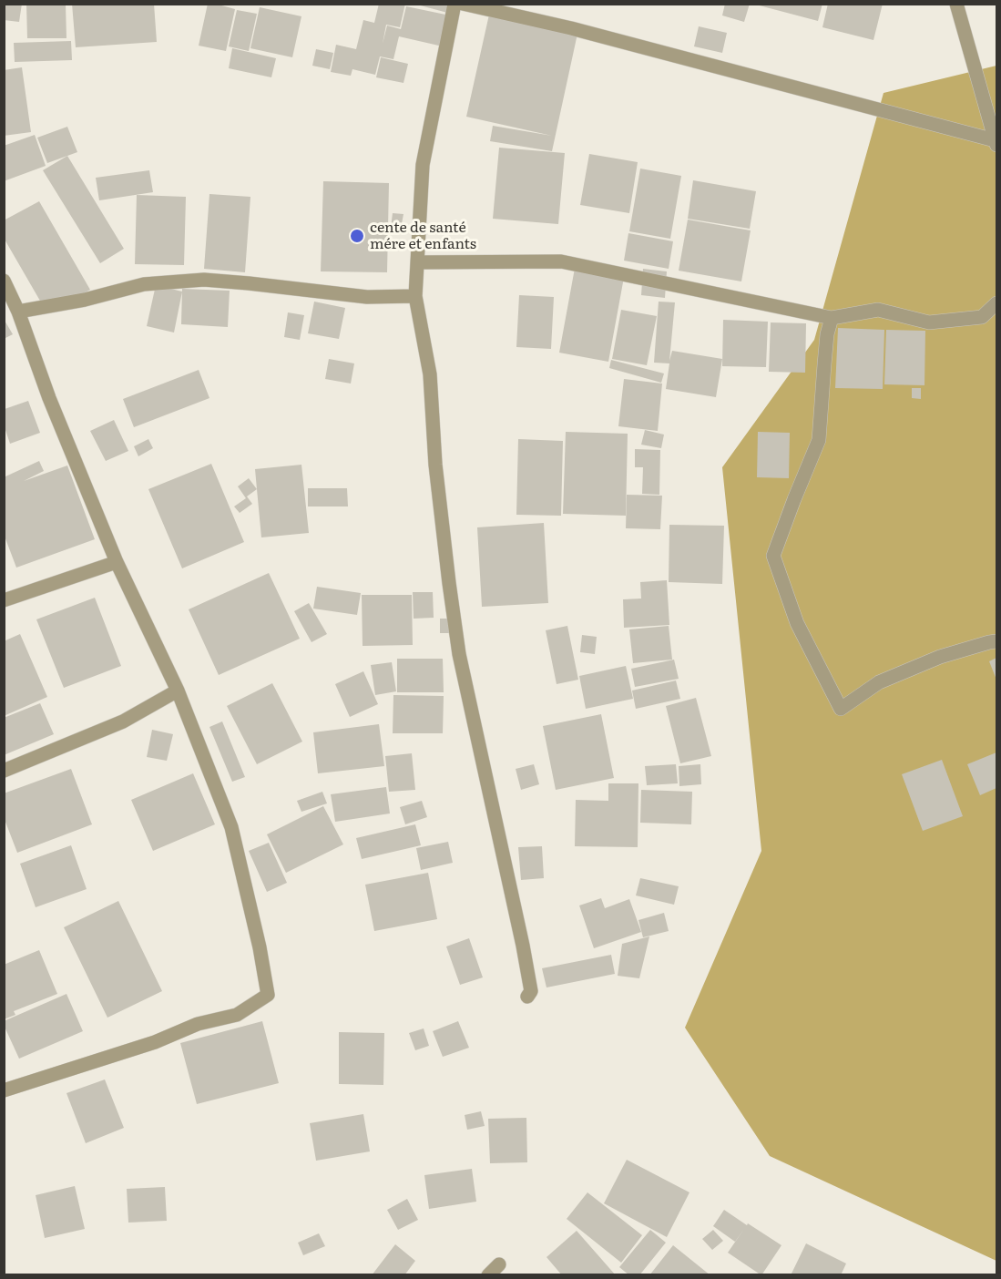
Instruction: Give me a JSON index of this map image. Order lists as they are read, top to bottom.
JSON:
{
  "places": ["cente de santé mére et enfants"]
}
